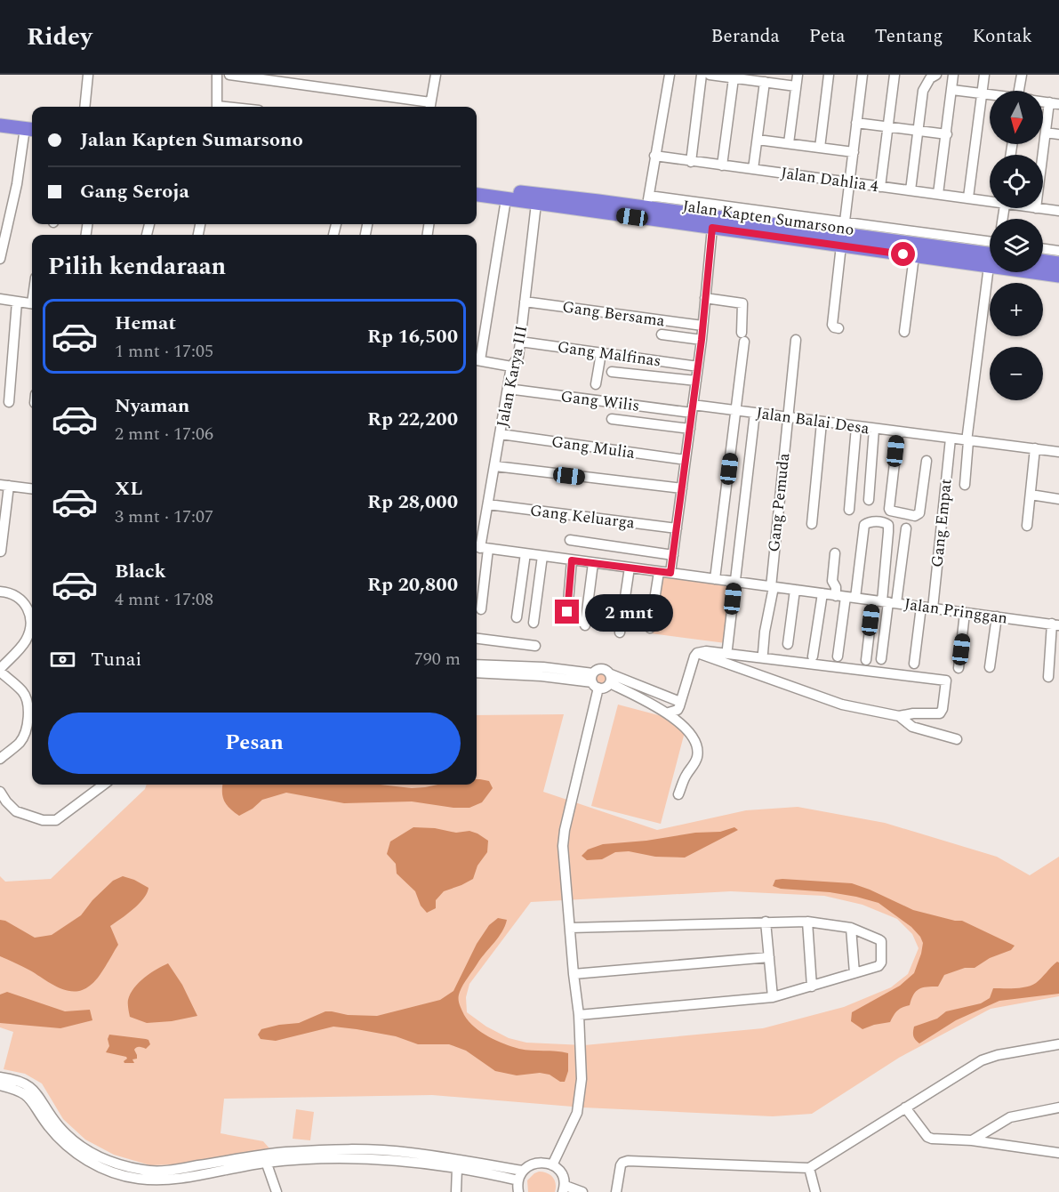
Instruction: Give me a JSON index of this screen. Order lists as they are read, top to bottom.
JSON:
{
  "streets": {
    "highway": ["Jalan Kapten Sumarsono"],
    "street": [
      "Jalan Dahlia 4",
      "Gang Bersama",
      "Gang Malfinas",
      "Jalan Karya III",
      "Gang Wilis",
      "Jalan Balai Desa",
      "Gang Mulia",
      "Gang Pemuda",
      "Gang Keluarga",
      "Gang Empat",
      "Jalan Pringgan"
    ]
  },
  "crossings": [
    ["Jalan Kapten Sumarsono", "Jalan Karya III"],
    ["Gang Bersama", "Jalan Karya III"],
    ["Gang Malfinas", "Jalan Karya III"],
    ["Jalan Karya III", "Gang Wilis"],
    ["Jalan Karya III", "Gang Mulia"],
    ["Jalan Karya III", "Gang Keluarga"],
    ["Jalan Karya III", "Jalan Pringgan"],
    ["Gang Wilis", "Jalan Balai Desa"],
    ["Jalan Balai Desa", "Gang Pemuda"],
    ["Jalan Balai Desa", "Gang Empat"],
    ["Gang Pemuda", "Jalan Pringgan"],
    ["Gang Empat", "Jalan Pringgan"]
  ],
  "north": "bottom",
  "page": {
    "header": "Ridey",
    "nav": [
      "Beranda",
      "Peta",
      "Tentang",
      "Kontak"
    ],
    "map_buttons": ["+", "−"],
    "banner": ["Jalan Kapten Sumarsono", "Gang Seroja"],
    "heading": "Pilih kendaraan",
    "list": [
      {
        "name": "Hemat",
        "note": "1 mnt · 17:05",
        "value": "Rp 16,500"
      },
      {
        "name": "Nyaman",
        "note": "2 mnt · 17:06",
        "value": "Rp 22,200"
      },
      {
        "name": "XL",
        "note": "3 mnt · 17:07",
        "value": "Rp 28,000"
      },
      {
        "name": "Black",
        "note": "4 mnt · 17:08",
        "value": "Rp 20,800"
      }
    ],
    "bubble": "2 mnt",
    "pay": ["Tunai", "790 m"],
    "buttons": "Pesan"
  }
}
